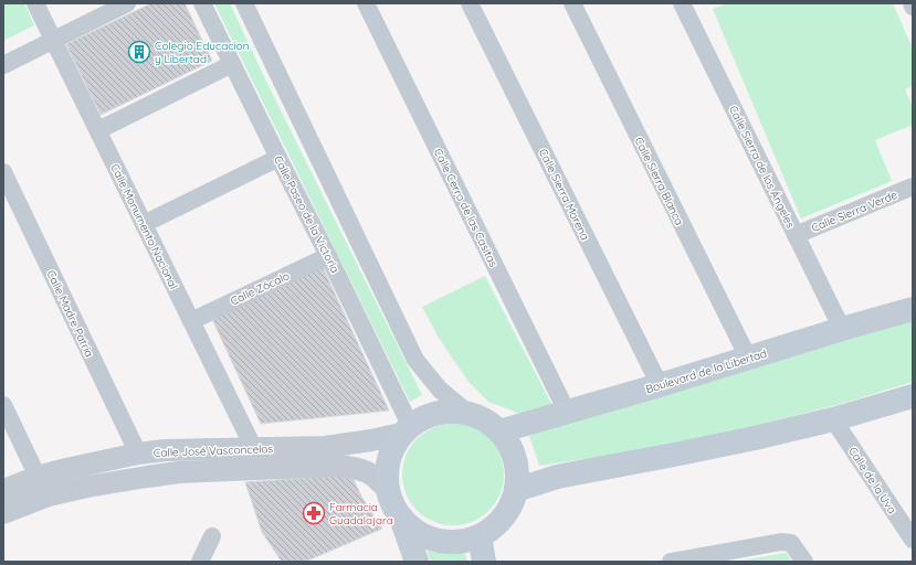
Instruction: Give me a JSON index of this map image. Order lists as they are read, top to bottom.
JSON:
{
  "streets": {
    "main road": ["Boulevard de la Libertad"],
    "street": [
      "Calle Sierra de los Ángeles",
      "Calle Sierra Blanca",
      "Calle Sierra Morena",
      "Calle Cerro de las Casitas",
      "Calle Sierra Verde",
      "Calle Paseo de la Victoria",
      "Calle Monumento Nacional",
      "Calle Zócalo",
      "Calle Madre Patria",
      "Calle José Vasconcelos",
      "Calle de la Uva"
    ]
  },
  "crossings": [
    ["Calle Sierra de los Ángeles", "Calle Sierra Verde"],
    ["Calle Sierra de los Ángeles", "Boulevard de la Libertad"],
    ["Calle Sierra Blanca", "Boulevard de la Libertad"],
    ["Calle Sierra Morena", "Boulevard de la Libertad"],
    ["Calle Cerro de las Casitas", "Boulevard de la Libertad"],
    ["Calle Paseo de la Victoria", "Calle Zócalo"],
    ["Calle Paseo de la Victoria", "Boulevard de la Libertad"],
    ["Calle Paseo de la Victoria", "Calle José Vasconcelos"],
    ["Calle Monumento Nacional", "Calle Zócalo"],
    ["Calle Monumento Nacional", "Calle José Vasconcelos"],
    ["Calle Madre Patria", "Calle José Vasconcelos"],
    ["Boulevard de la Libertad", "Calle José Vasconcelos"]
  ],
  "places": {
    "building": ["Colegio Educacion y Libertad"],
    "pharmacy": ["Farmacia Guadalajara"]
  }
}
